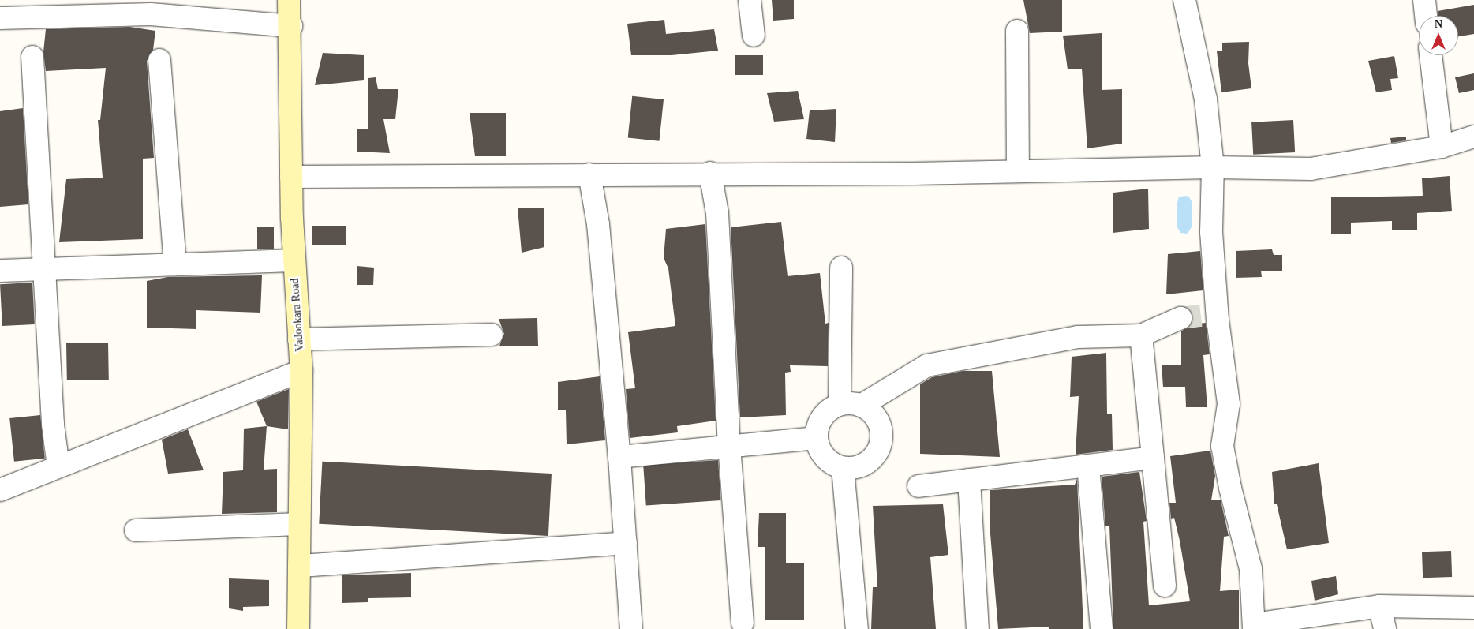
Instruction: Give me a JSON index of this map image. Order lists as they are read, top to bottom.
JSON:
{
  "streets": {
    "main road": ["Vadookara Road"]
  },
  "north": "top"
}
